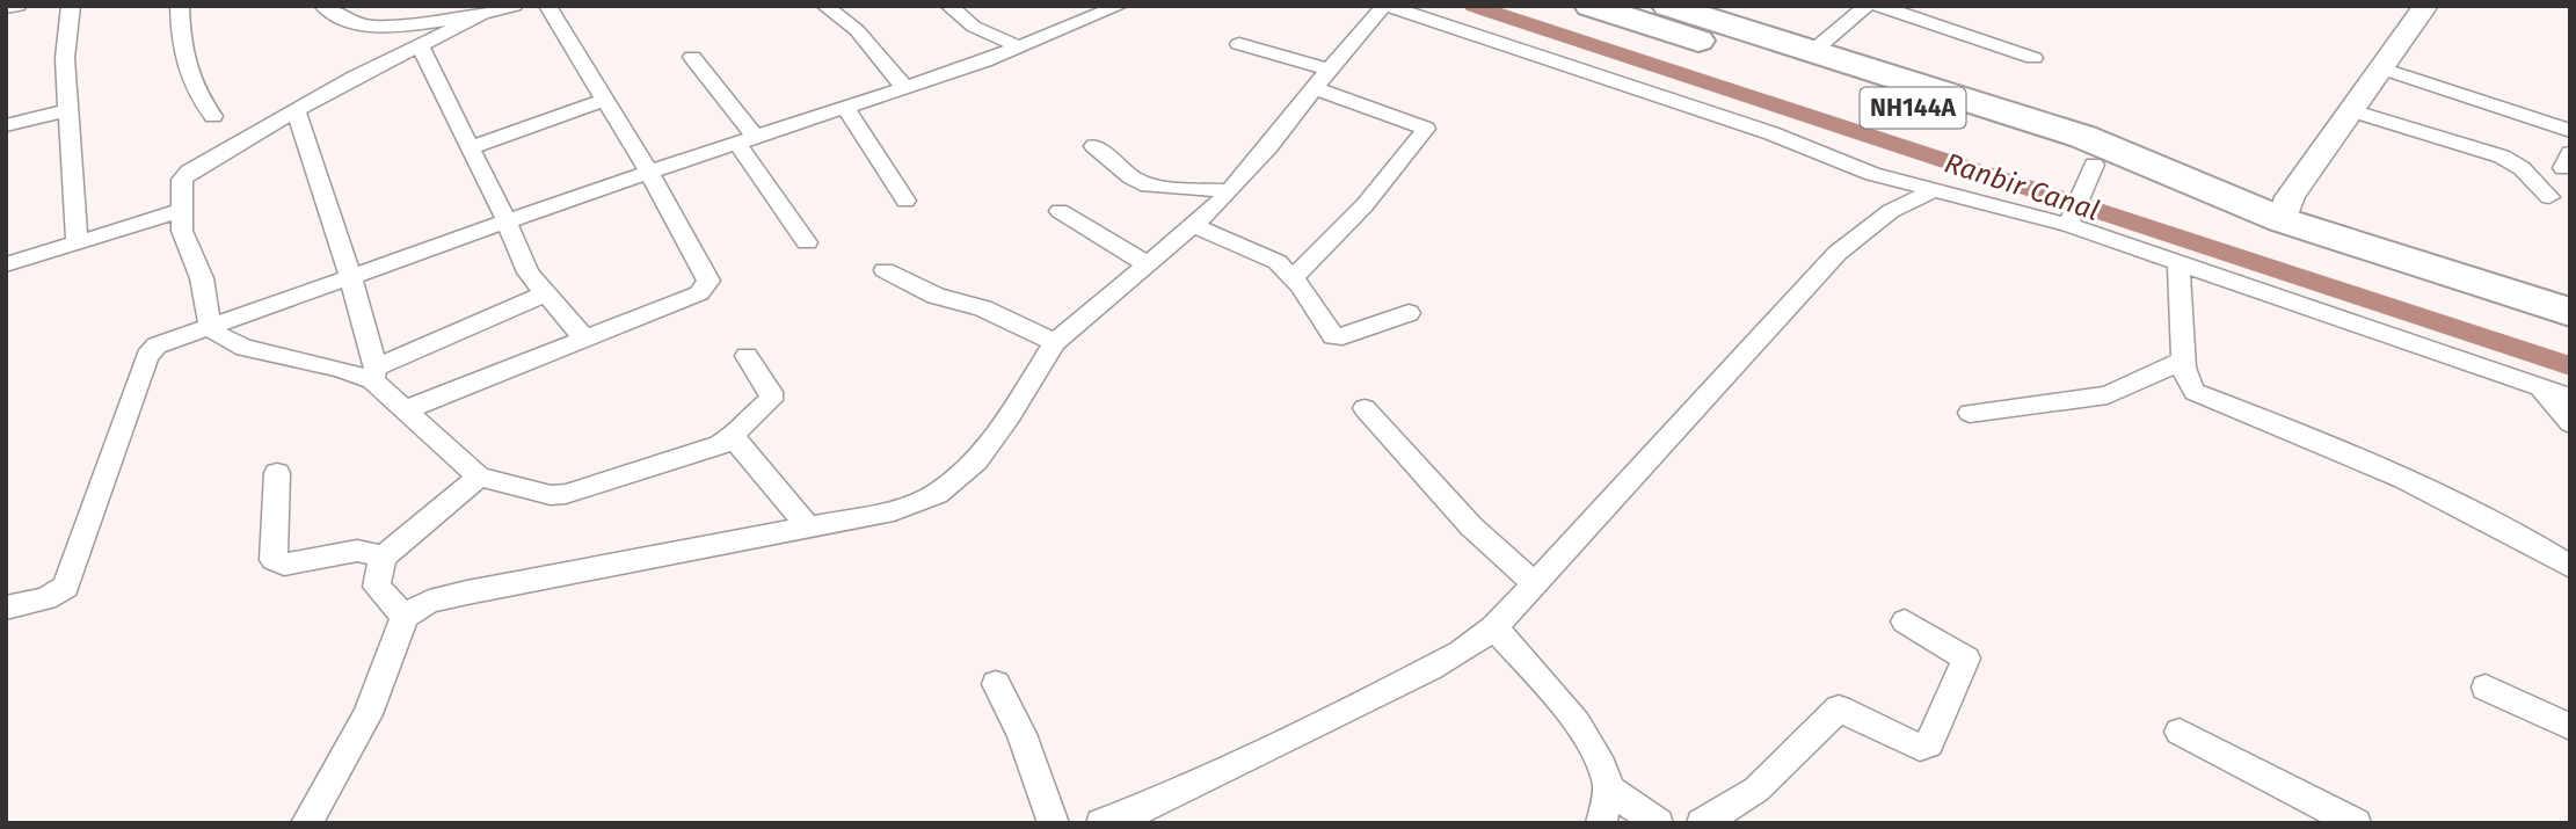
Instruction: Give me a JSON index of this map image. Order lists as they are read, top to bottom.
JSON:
{
  "streets": {
    "highway": ["NH144A"]
  },
  "water": ["Ranbir Canal"]
}
